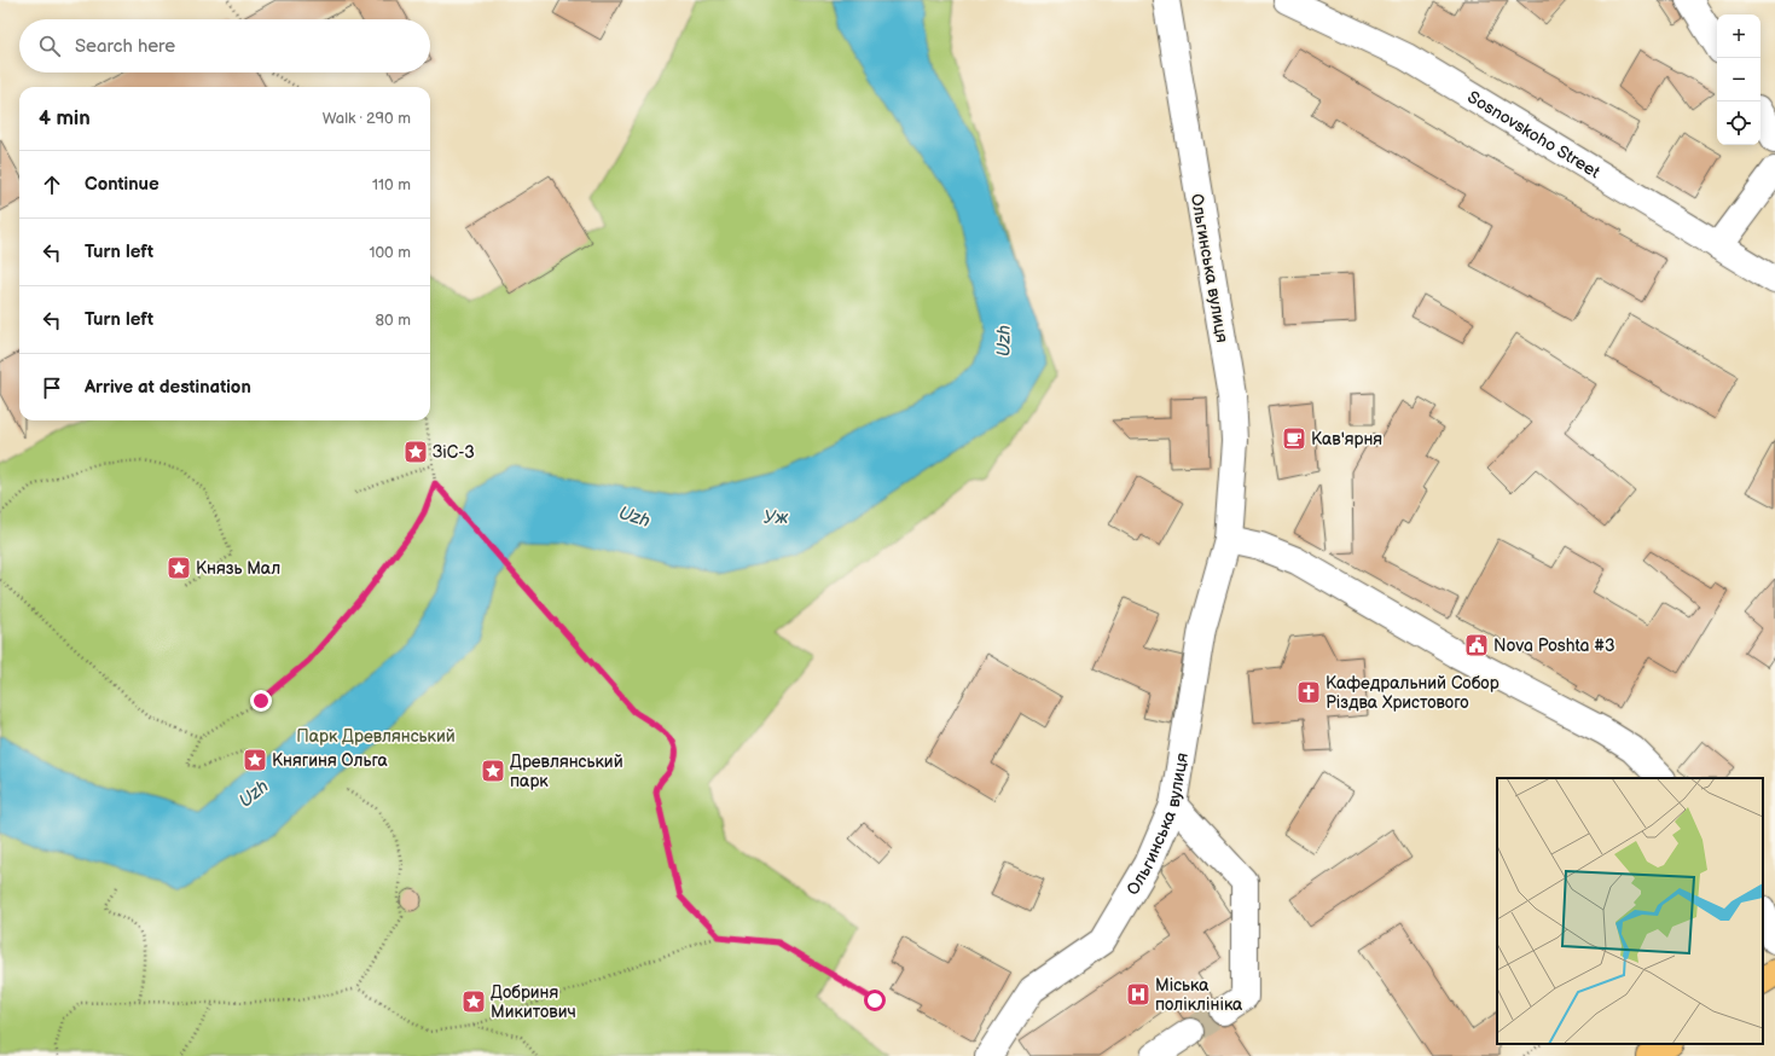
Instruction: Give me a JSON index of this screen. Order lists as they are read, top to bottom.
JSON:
{
  "streets": {
    "street": ["Sosnovskoho Street", "Ольгинська вулиця"]
  },
  "water": ["Uzh", "Уж"],
  "parks": ["Парк Древлянський"],
  "places": {
    "cafe": ["Кав'ярня"],
    "place": [
      "ЗіС-3",
      "Князь Мал",
      "Княгиня Ольга",
      "Древлянський парк",
      "Добриня Микитович"
    ],
    "public building": ["Nova Poshta #3"],
    "church": ["Кафедральний Собор Різдва Христового"],
    "hospital": ["Міська поліклініка"]
  },
  "page": {
    "map_buttons": ["+", "−"],
    "search": "Search here",
    "heading": ["4 min", "Walk · 290 m"],
    "list": [
      ["Continue", "110 m"],
      ["Turn left", "100 m"],
      ["Turn left", "80 m"],
      "Arrive at destination"
    ]
  }
}
